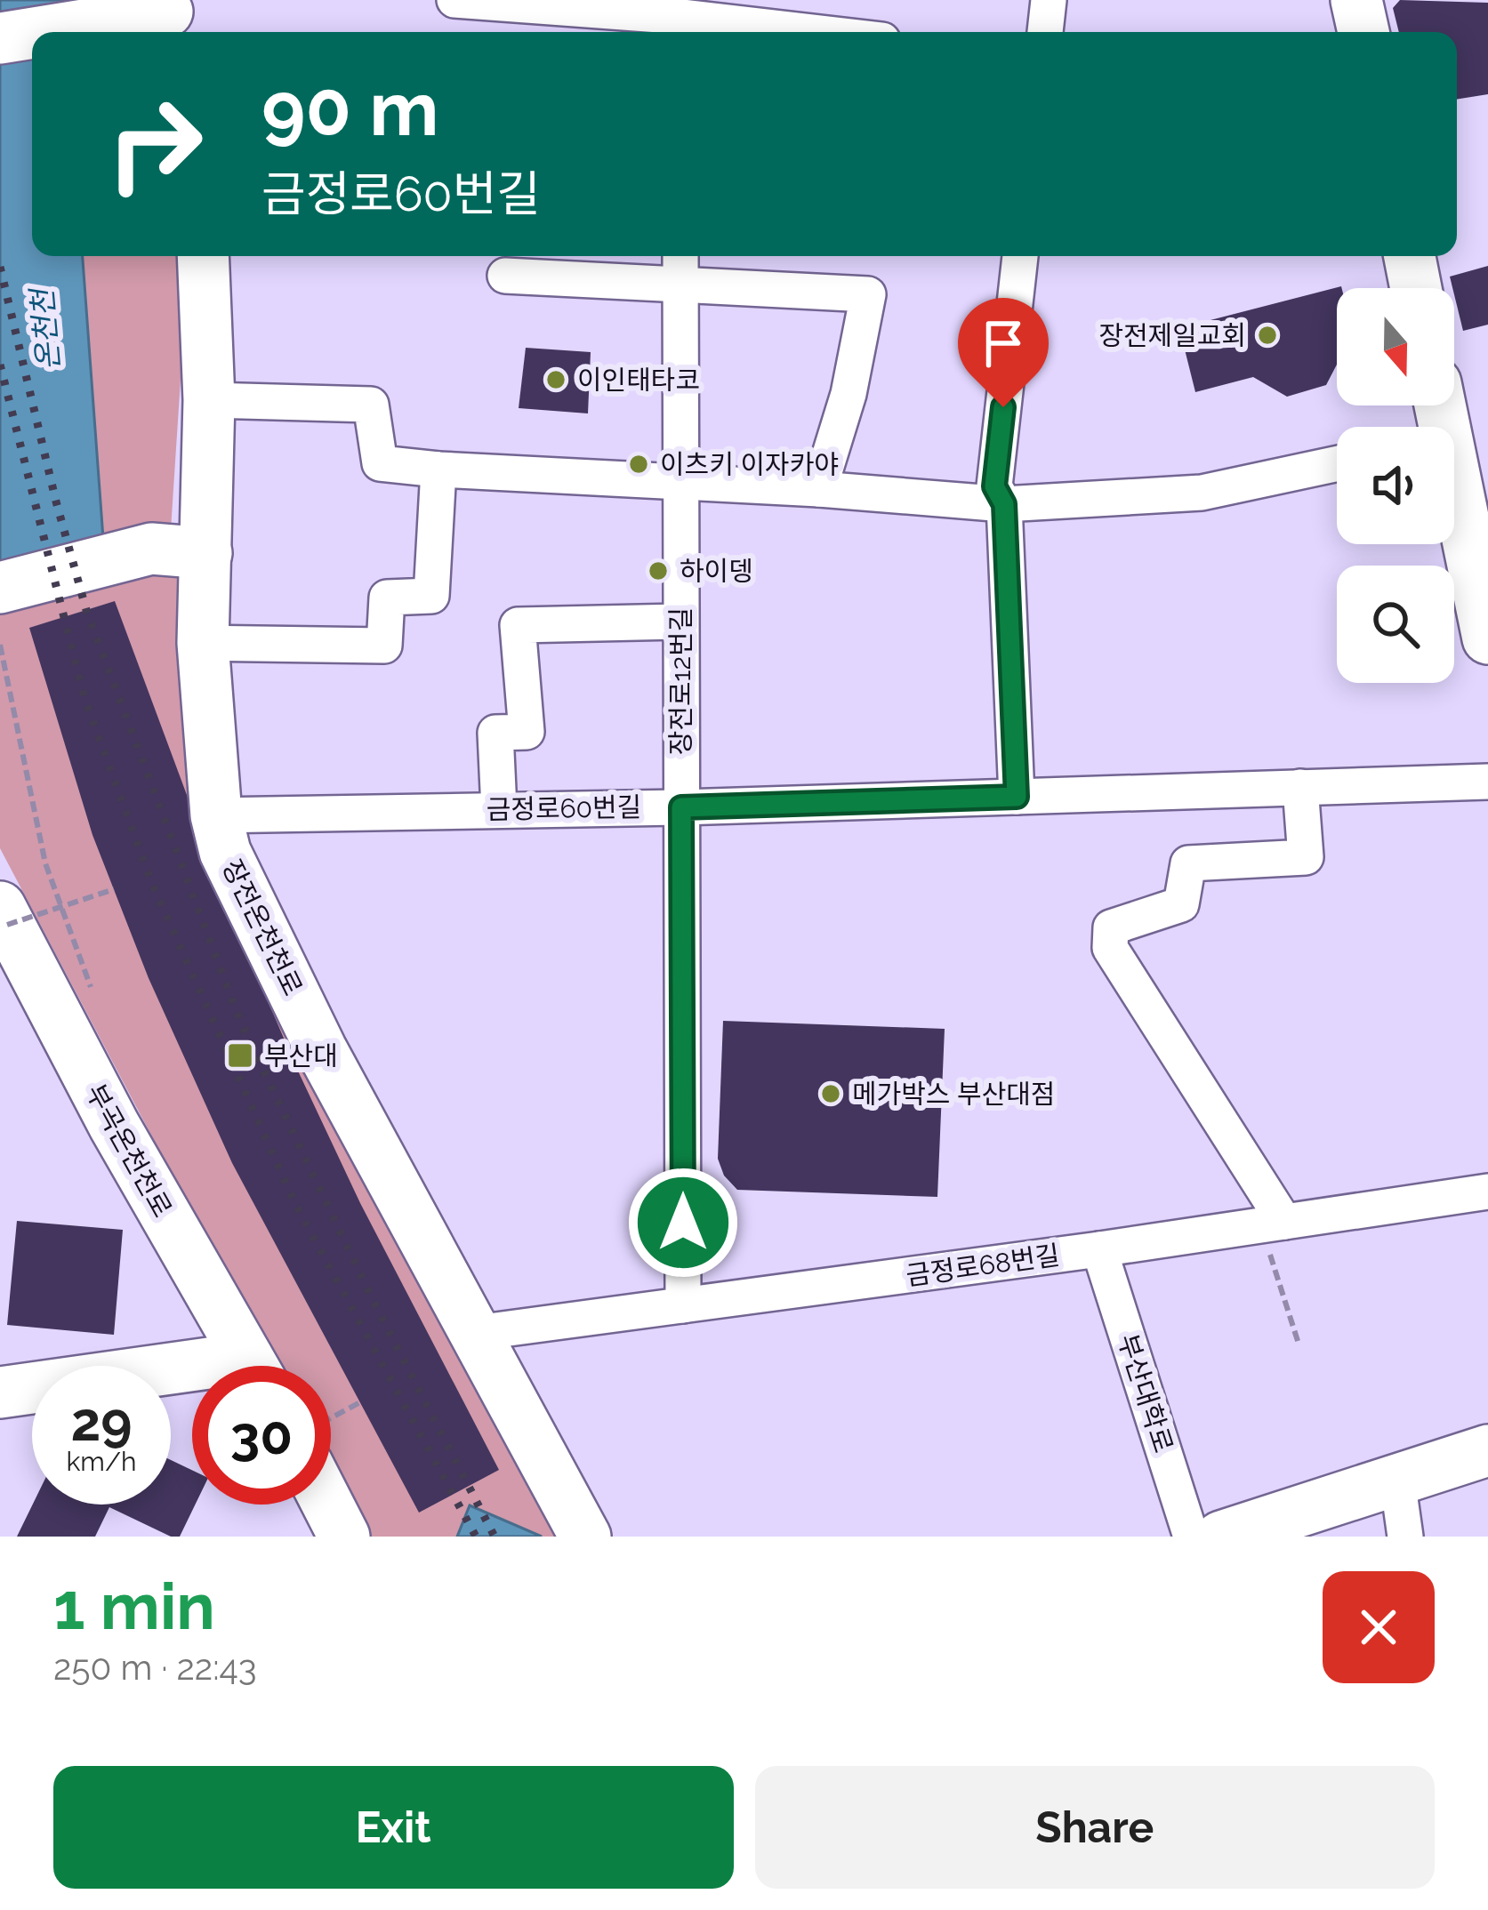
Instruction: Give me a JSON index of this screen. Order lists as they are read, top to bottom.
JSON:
{
  "streets": {
    "main road": ["장전온천천로", "부곡온천천로"],
    "street": [
      "장전로12번길",
      "금정로60번길",
      "금정로68번길",
      "부산대학로"
    ]
  },
  "crossings": [
    ["장전로12번길", "금정로60번길"],
    ["장전로12번길", "금정로68번길"],
    ["금정로60번길", "장전온천천로"],
    ["장전온천천로", "금정로68번길"],
    ["금정로68번길", "부산대학로"]
  ],
  "water": ["온천천"],
  "places": {
    "other": [
      "장전제일교회",
      "이인태타코",
      "이츠키 이자카야",
      "하이뎅",
      "메가박스 부산대점"
    ],
    "transit": ["부산대"]
  },
  "north": "bottom",
  "page": {
    "turn": ["90 m", "금정로60번길"],
    "speed": "29 km/h",
    "limit": "30",
    "heading": ["1 min", "250 m · 22:43"],
    "buttons": ["Exit", "Share"]
  }
}
